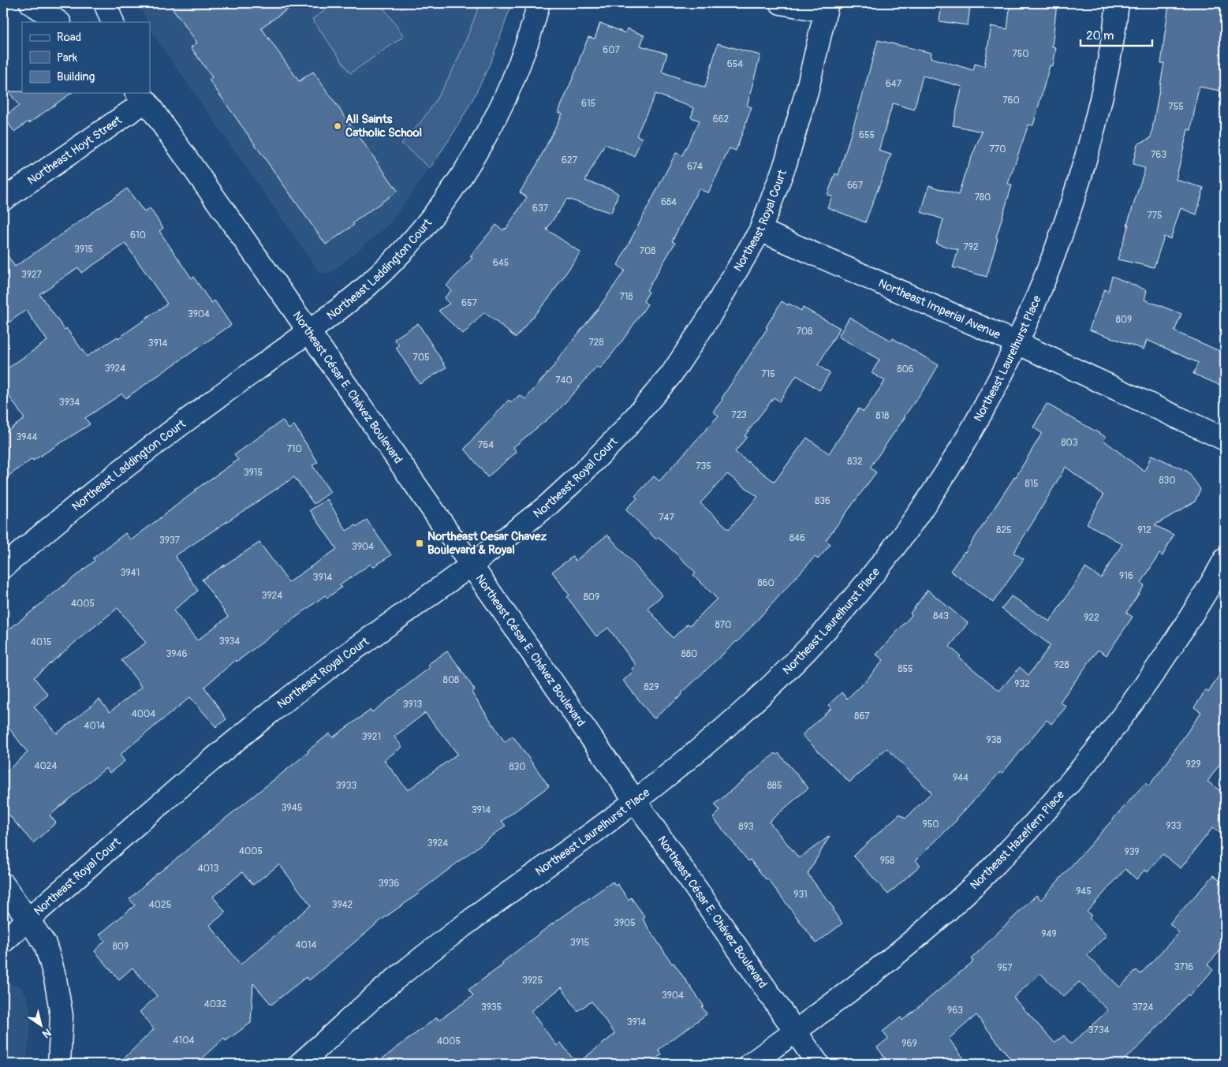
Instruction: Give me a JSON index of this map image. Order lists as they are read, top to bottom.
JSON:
{
  "streets": {
    "street": [
      "Northeast Hoyt Street",
      "Northeast Royal Court",
      "Northeast Laddington Court",
      "Northeast Imperial Avenue",
      "Northeast Laurelhurst Place",
      "Northeast César E. Chávez Boulevard",
      "Northeast Hazelfern Place"
    ]
  },
  "crossings": [
    ["Northeast Hoyt Street", "Northeast César E. Chávez Boulevard"],
    ["Northeast Royal Court", "Northeast Imperial Avenue"],
    ["Northeast Royal Court", "Northeast César E. Chávez Boulevard"],
    ["Northeast Laddington Court", "Northeast César E. Chávez Boulevard"],
    ["Northeast Imperial Avenue", "Northeast Laurelhurst Place"],
    ["Northeast Laurelhurst Place", "Northeast César E. Chávez Boulevard"],
    ["Northeast César E. Chávez Boulevard", "Northeast Hazelfern Place"]
  ],
  "places": {
    "other": ["All Saints Catholic School"],
    "transit": ["Northeast Cesar Chavez Boulevard & Royal"]
  },
  "house_numbers": [
    "607",
    "750",
    "654",
    "647",
    "760",
    "615",
    "755",
    "662",
    "655",
    "770",
    "763",
    "627",
    "674",
    "667",
    "780",
    "684",
    "637",
    "775",
    "610",
    "792",
    "3915",
    "708",
    "645",
    "3927",
    "718",
    "657",
    "3904",
    "809",
    "708",
    "728",
    "3914",
    "705",
    "3924",
    "806",
    "715",
    "740",
    "3934",
    "723",
    "818",
    "3944",
    "803",
    "764",
    "710",
    "832",
    "735",
    "3915",
    "830",
    "815",
    "836",
    "747",
    "825",
    "912",
    "846",
    "3937",
    "3904",
    "3941",
    "916",
    "3914",
    "860",
    "3924",
    "809",
    "4005",
    "843",
    "922",
    "870",
    "3934",
    "4015",
    "3946",
    "880",
    "928",
    "855",
    "808",
    "932",
    "829",
    "3913",
    "4004",
    "867",
    "4014",
    "3921",
    "938",
    "929",
    "4024",
    "830",
    "944",
    "3933",
    "885",
    "3945",
    "3914",
    "950",
    "933",
    "893",
    "3924",
    "4005",
    "939",
    "958",
    "4013",
    "3936",
    "945",
    "931",
    "4025",
    "3942",
    "3905",
    "949",
    "3915",
    "4014",
    "809",
    "3716",
    "957",
    "3925",
    "3904",
    "4032",
    "3935",
    "3724",
    "963",
    "3914",
    "3734",
    "4104",
    "4005",
    "969"
  ],
  "legend": ["Road", "Park", "Building"],
  "scale_bar": "20 m",
  "north": "bottom right"
}
